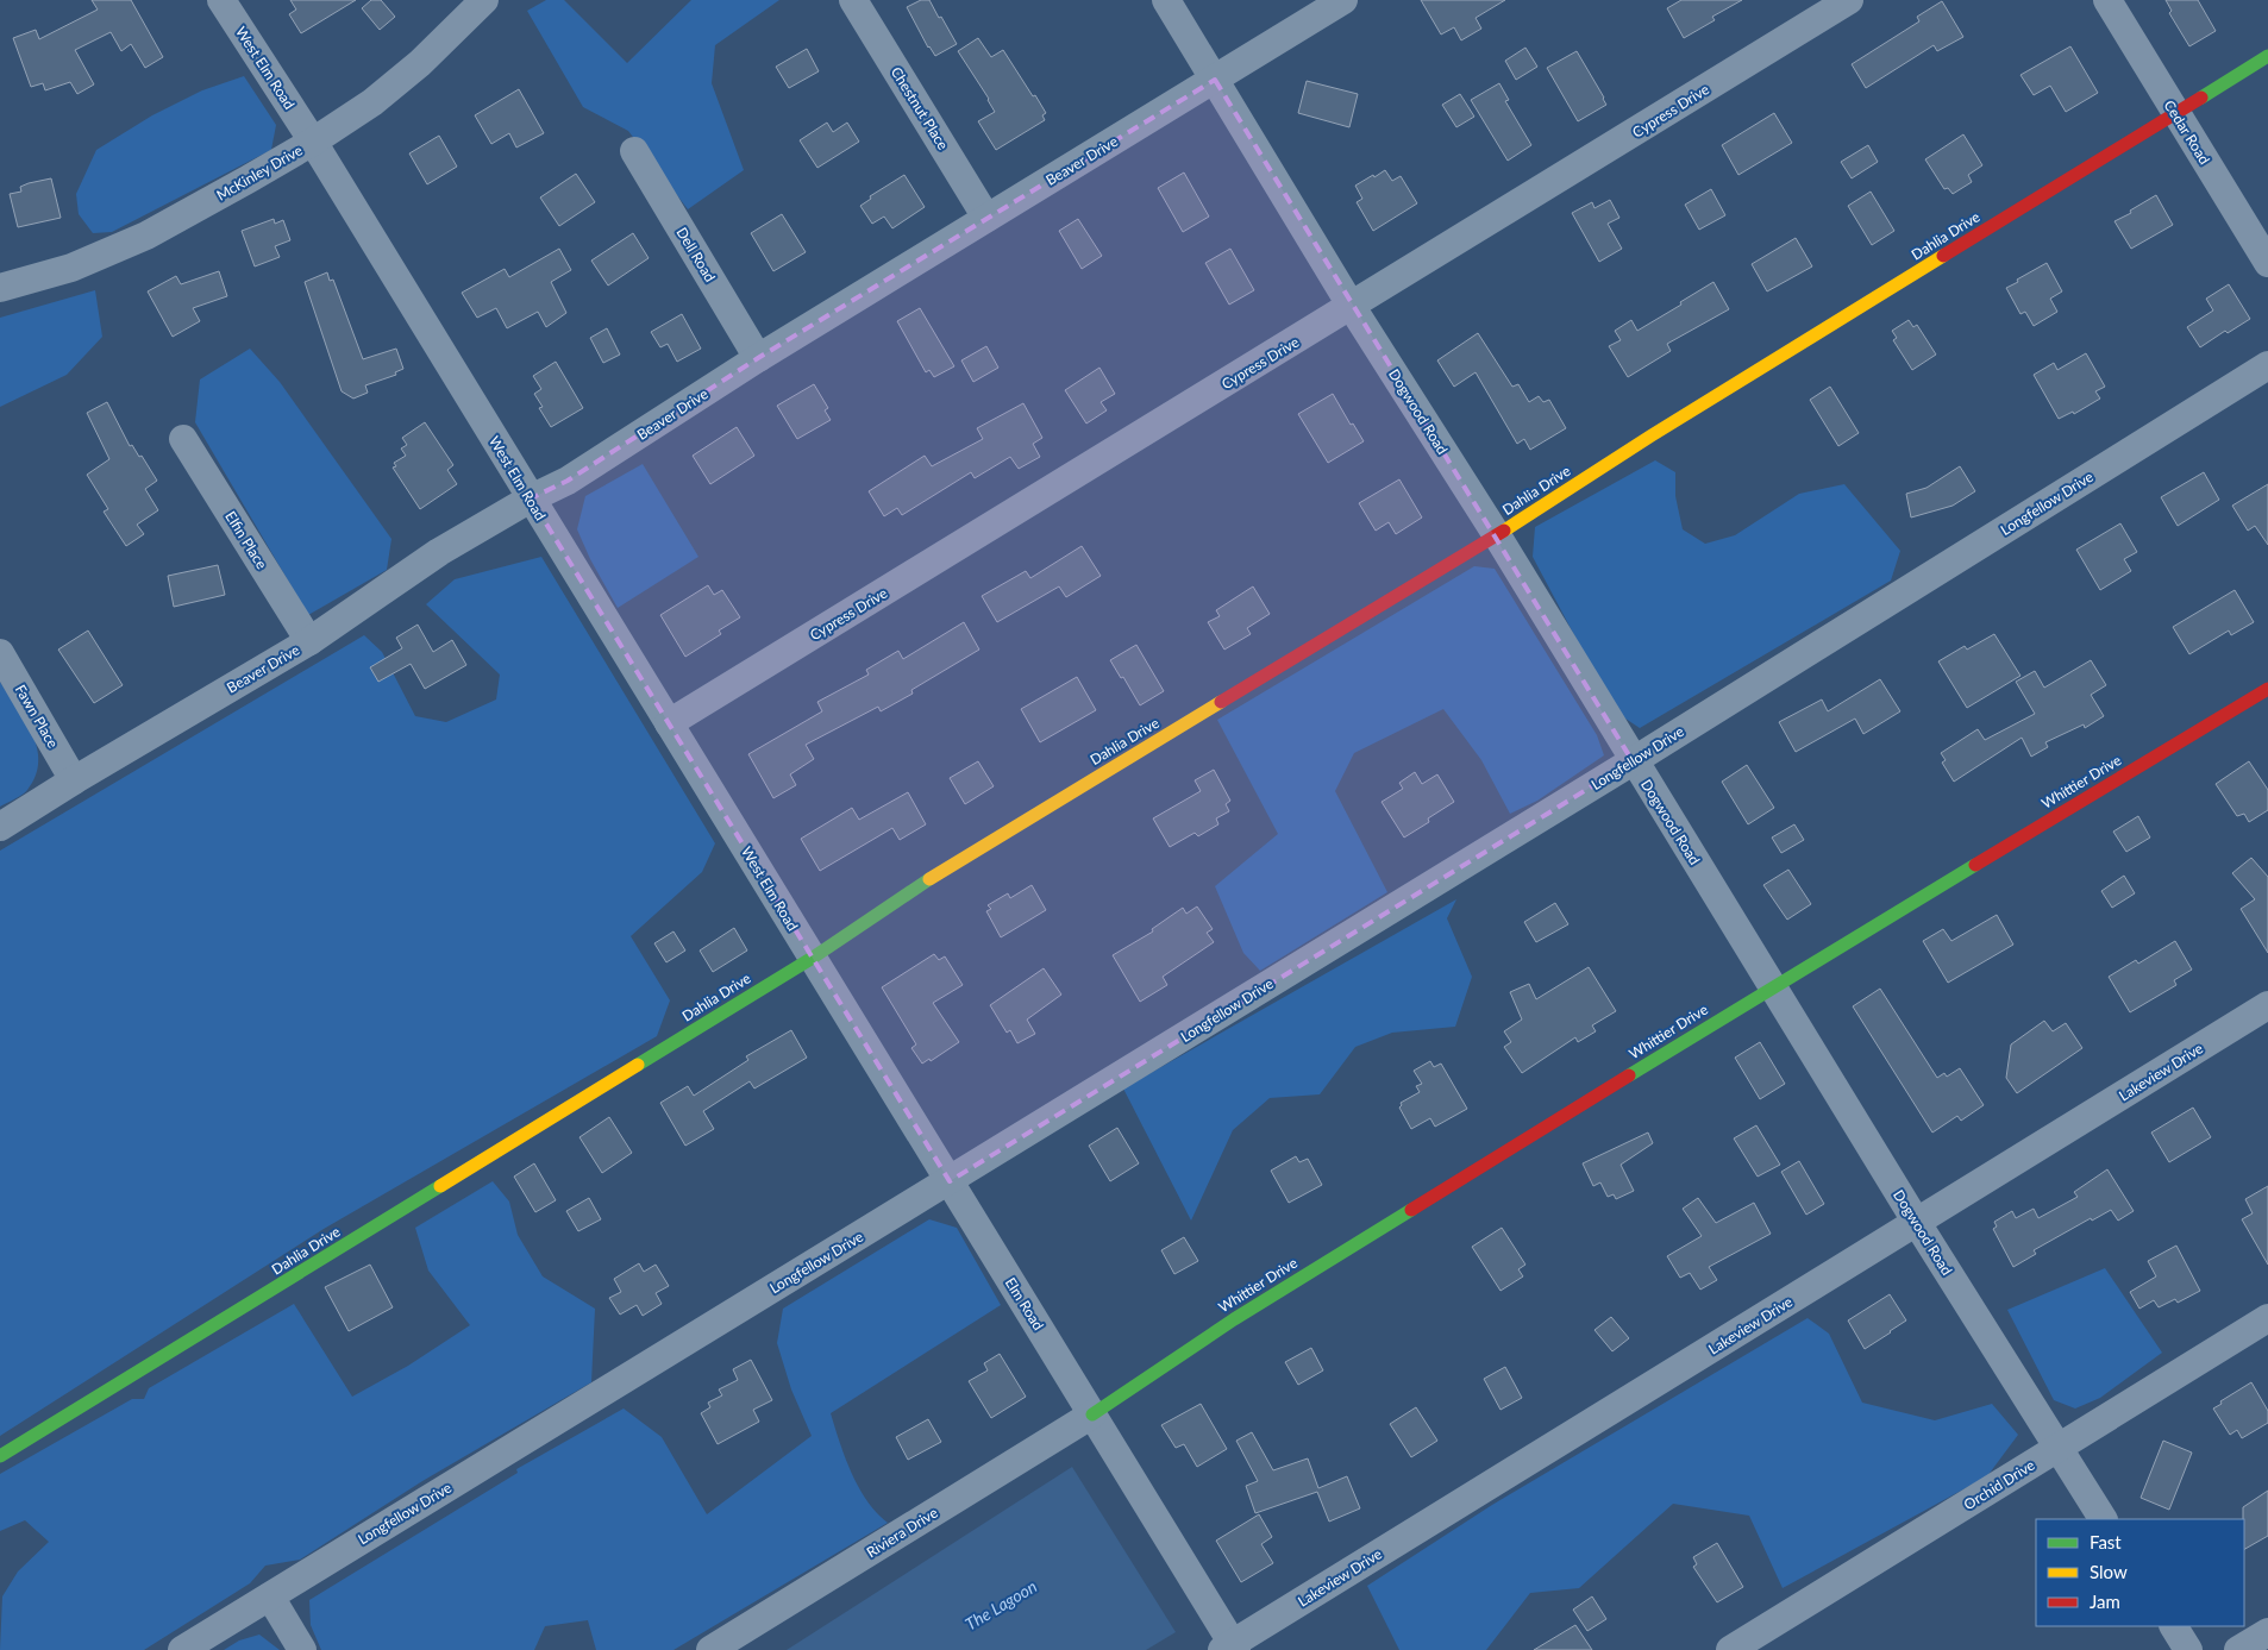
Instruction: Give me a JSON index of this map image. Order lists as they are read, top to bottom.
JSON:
{
  "streets": {
    "street": [
      "West Elm Road",
      "Chestnut Place",
      "Cypress Drive",
      "Cedar Road",
      "Beaver Drive",
      "McKinley Drive",
      "Dahlia Drive",
      "Dell Road",
      "Dogwood Road",
      "Longfellow Drive",
      "Elfin Place",
      "Fawn Place",
      "Whittier Drive",
      "Lakeview Drive",
      "Elm Road",
      "Orchid Drive",
      "Riviera Drive"
    ]
  },
  "crossings": [
    ["West Elm Road", "Cypress Drive"],
    ["West Elm Road", "Beaver Drive"],
    ["West Elm Road", "McKinley Drive"],
    ["West Elm Road", "Dahlia Drive"],
    ["West Elm Road", "Elm Road"],
    ["Chestnut Place", "Beaver Drive"],
    ["Cypress Drive", "Dogwood Road"],
    ["Cedar Road", "Dahlia Drive"],
    ["Beaver Drive", "Dell Road"],
    ["Beaver Drive", "Dogwood Road"],
    ["Beaver Drive", "Elfin Place"],
    ["Beaver Drive", "Fawn Place"],
    ["Dahlia Drive", "Dogwood Road"],
    ["Dahlia Drive", "Elm Road"],
    ["Dogwood Road", "Longfellow Drive"],
    ["Dogwood Road", "Whittier Drive"],
    ["Dogwood Road", "Lakeview Drive"],
    ["Dogwood Road", "Orchid Drive"],
    ["Longfellow Drive", "Elm Road"],
    ["Whittier Drive", "Elm Road"],
    ["Whittier Drive", "Riviera Drive"],
    ["Lakeview Drive", "Elm Road"],
    ["Elm Road", "Riviera Drive"]
  ],
  "water": ["The Lagoon"],
  "legend": ["Fast", "Slow", "Jam"]
}
